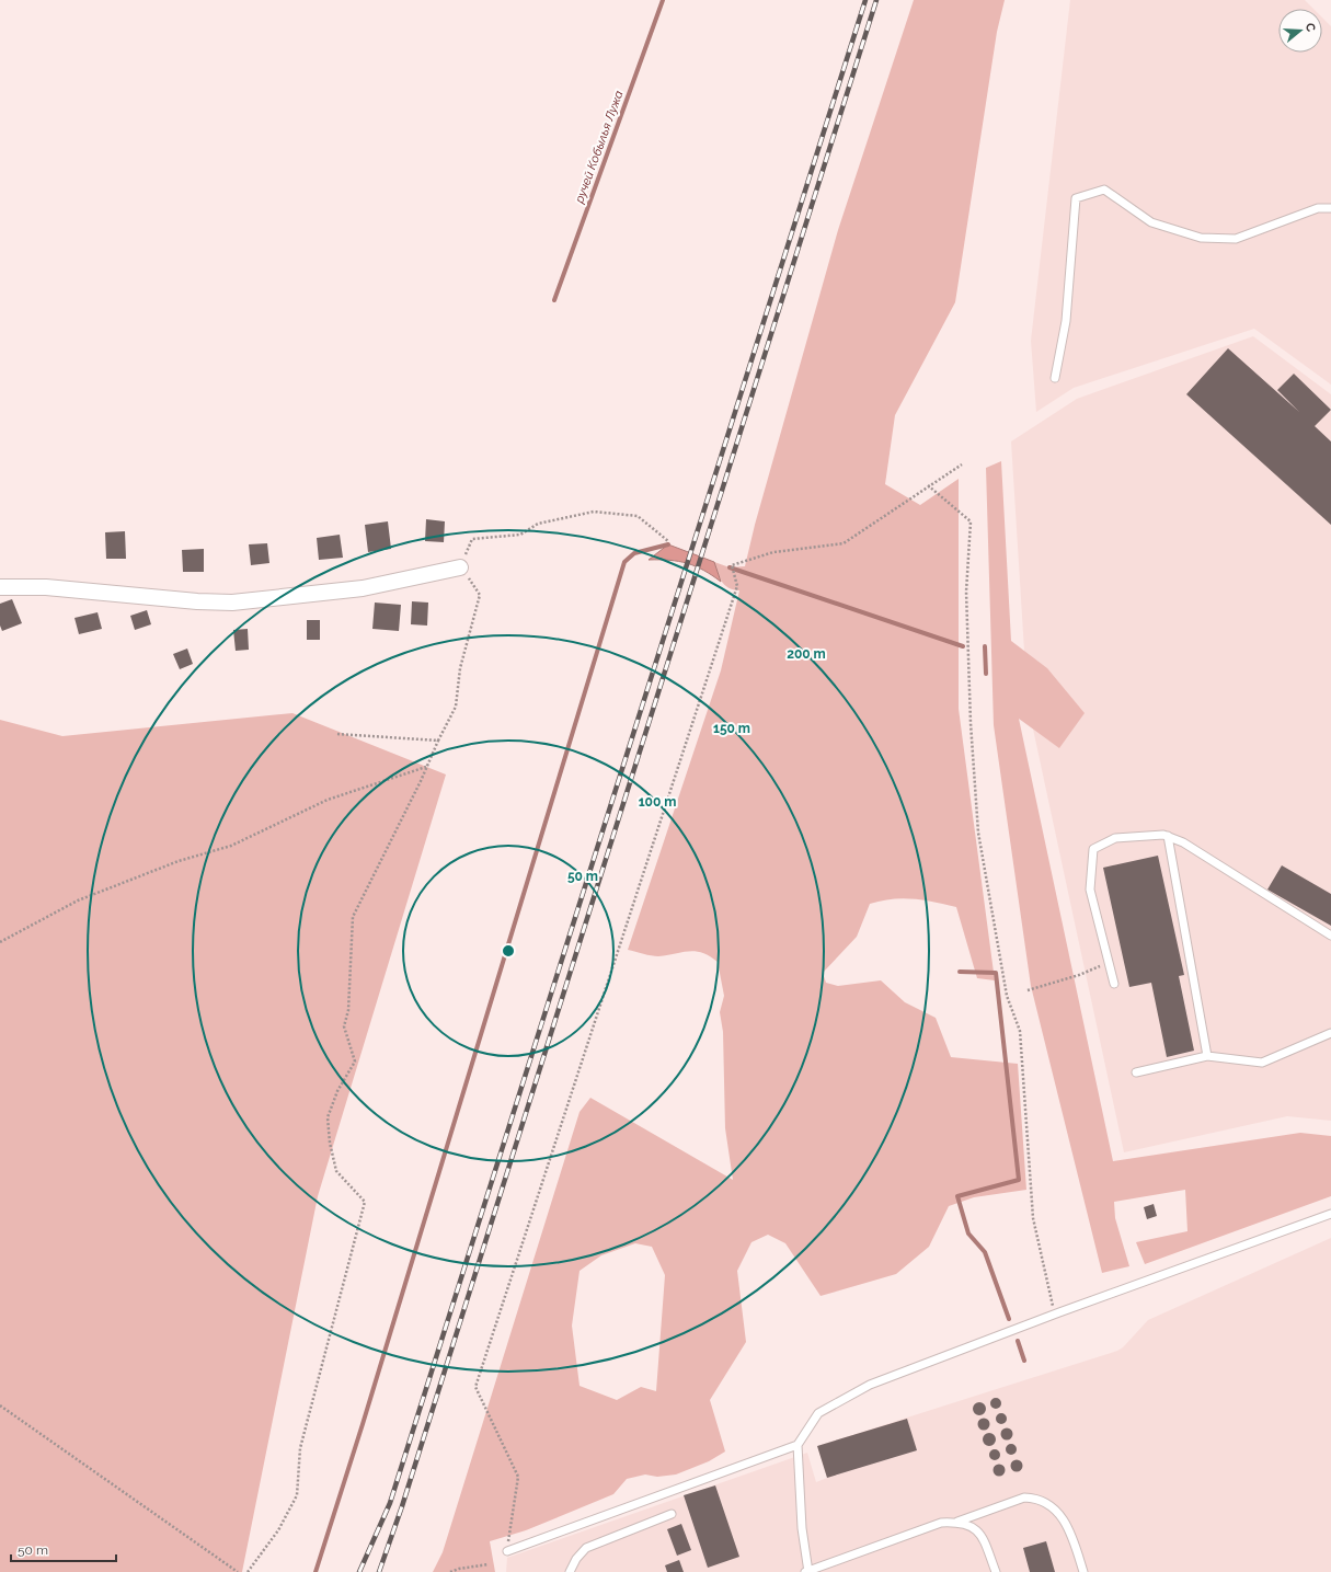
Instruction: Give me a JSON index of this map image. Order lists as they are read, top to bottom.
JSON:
{
  "water": ["ручей Кобылья Лужа"],
  "scale_bar": "50 m",
  "north": "right",
  "rings": [
    "200 m",
    "150 m",
    "100 m",
    "50 m"
  ]
}
